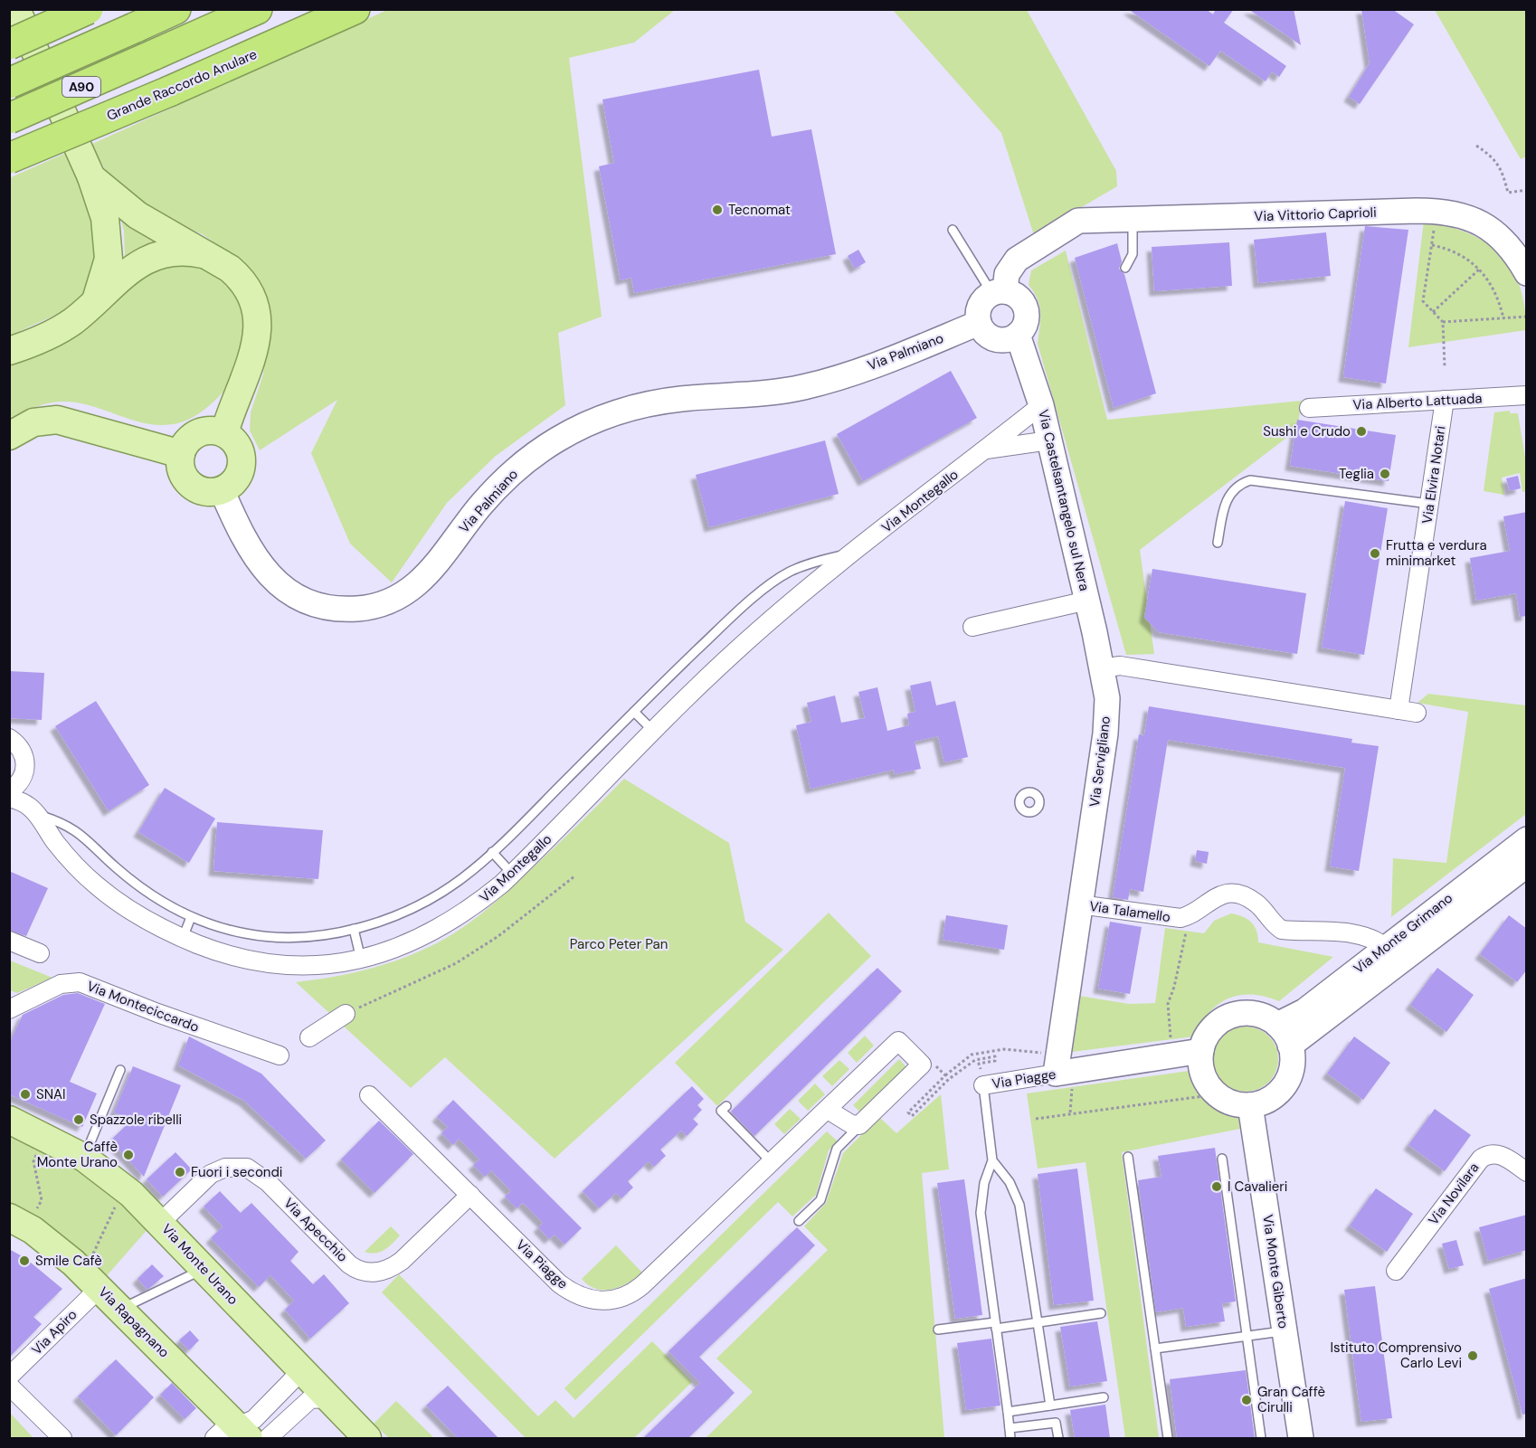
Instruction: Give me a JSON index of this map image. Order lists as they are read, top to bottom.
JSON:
{
  "streets": {
    "highway": ["Grande Raccordo Anulare", "A90"],
    "main road": ["Via Monte Urano", "Via Rapagnano"],
    "street": [
      "Via Vittorio Caprioli",
      "Via Palmiano",
      "Via Alberto Lattuada",
      "Via Elvira Notari",
      "Via Castelsantangelo sul Nera",
      "Via Montegallo",
      "Via Servigliano",
      "Via Talamello",
      "Via Monte Grimano",
      "Via Monteciccardo",
      "Via Piagge",
      "Via Novilara",
      "Via Apecchio",
      "Via Monte Giberto",
      "Via Apiro"
    ]
  },
  "crossings": [
    ["Via Vittorio Caprioli", "Via Palmiano"],
    ["Via Vittorio Caprioli", "Via Castelsantangelo sul Nera"],
    ["Via Palmiano", "Via Castelsantangelo sul Nera"],
    ["Via Alberto Lattuada", "Via Elvira Notari"],
    ["Via Elvira Notari", "Via Castelsantangelo sul Nera"],
    ["Via Elvira Notari", "Via Servigliano"],
    ["Via Castelsantangelo sul Nera", "Via Montegallo"],
    ["Via Castelsantangelo sul Nera", "Via Servigliano"],
    ["Via Servigliano", "Via Talamello"],
    ["Via Servigliano", "Via Piagge"],
    ["Via Talamello", "Via Monte Grimano"],
    ["Via Monte Grimano", "Via Piagge"],
    ["Via Monte Grimano", "Via Monte Giberto"],
    ["Via Piagge", "Via Apecchio"],
    ["Via Piagge", "Via Monte Giberto"],
    ["Via Apecchio", "Via Monte Urano"],
    ["Via Rapagnano", "Via Apiro"]
  ],
  "parks": ["Parco Peter Pan"],
  "places": [
    "Tecnomat",
    "Sushi e Crudo",
    "Teglia",
    "Frutta e verdura minimarket",
    "SNAI",
    "Spazzole ribelli",
    "Caffè Monte Urano",
    "Fuori i secondi",
    "I Cavalieri",
    "Smile Cafè",
    "Istituto Comprensivo Carlo Levi",
    "Gran Caffè Cirulli"
  ]
}
